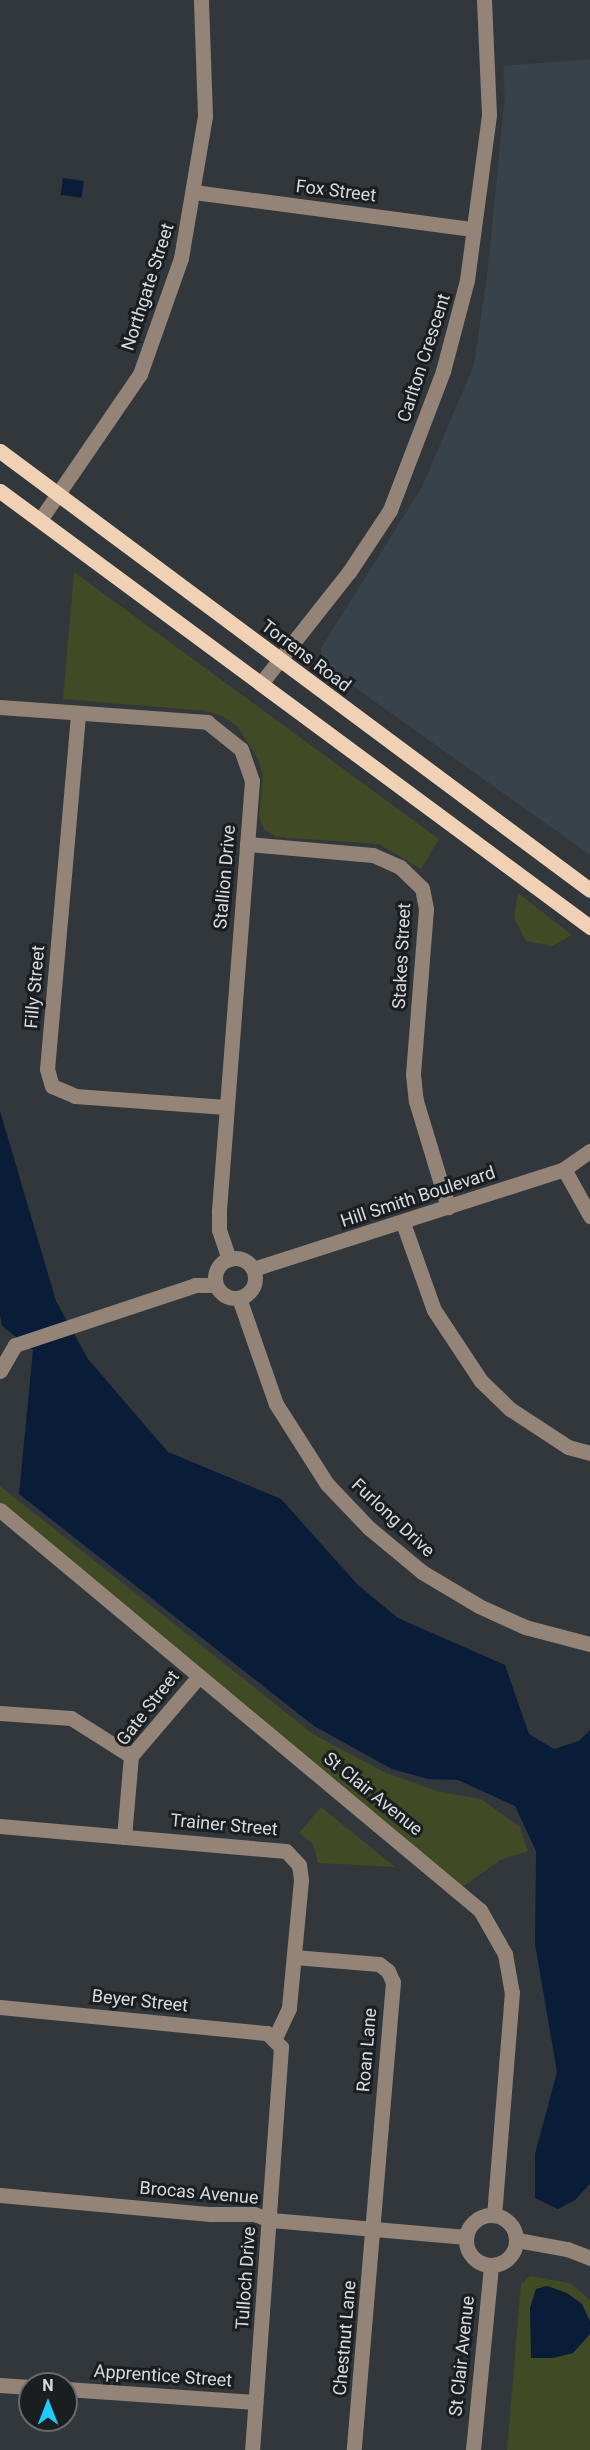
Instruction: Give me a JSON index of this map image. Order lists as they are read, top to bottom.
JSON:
{
  "streets": {
    "main road": ["Torrens Road"],
    "street": [
      "Fox Street",
      "Northgate Street",
      "Carlton Crescent",
      "Stallion Drive",
      "Stakes Street",
      "Filly Street",
      "Hill Smith Boulevard",
      "Furlong Drive",
      "Gate Street",
      "St Clair Avenue",
      "Trainer Street",
      "Beyer Street",
      "Roan Lane",
      "Brocas Avenue",
      "Tulloch Drive",
      "Chestnut Lane",
      "Apprentice Street"
    ]
  },
  "crossings": [
    ["Fox Street", "Northgate Street"],
    ["Fox Street", "Carlton Crescent"],
    ["Northgate Street", "Torrens Road"],
    ["Carlton Crescent", "Torrens Road"],
    ["Stallion Drive", "Stakes Street"],
    ["Stallion Drive", "Filly Street"],
    ["Stallion Drive", "Hill Smith Boulevard"],
    ["Stallion Drive", "Furlong Drive"],
    ["Stakes Street", "Hill Smith Boulevard"],
    ["Hill Smith Boulevard", "Furlong Drive"],
    ["Gate Street", "St Clair Avenue"],
    ["Gate Street", "Trainer Street"],
    ["St Clair Avenue", "Brocas Avenue"],
    ["Trainer Street", "Beyer Street"],
    ["Trainer Street", "Roan Lane"],
    ["Trainer Street", "Tulloch Drive"],
    ["Beyer Street", "Tulloch Drive"],
    ["Roan Lane", "Brocas Avenue"],
    ["Roan Lane", "Chestnut Lane"],
    ["Brocas Avenue", "Tulloch Drive"],
    ["Brocas Avenue", "Chestnut Lane"],
    ["Tulloch Drive", "Apprentice Street"]
  ],
  "north": "top"
}
